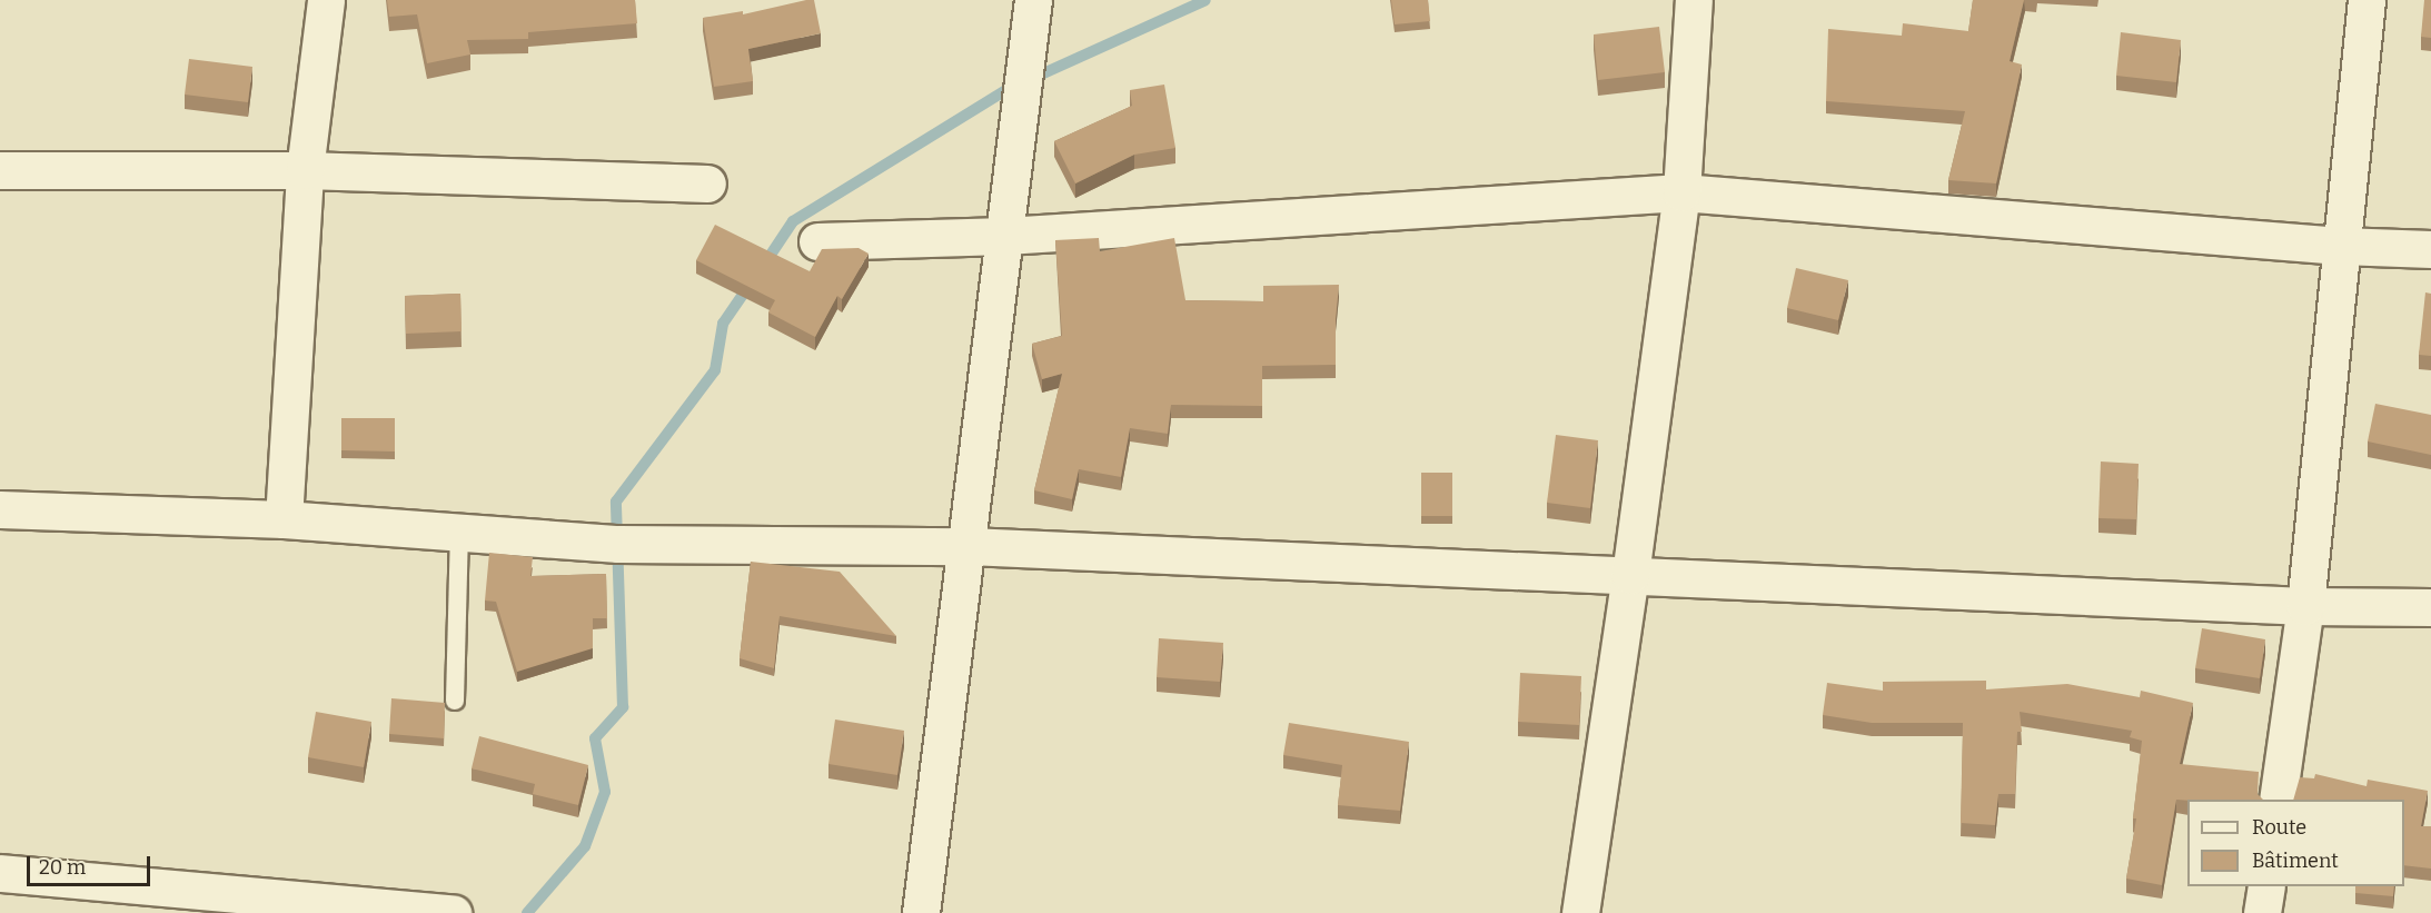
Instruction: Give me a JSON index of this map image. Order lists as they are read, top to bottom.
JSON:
{
  "legend": ["Route", "Bâtiment"],
  "scale_bar": "20 m"
}
